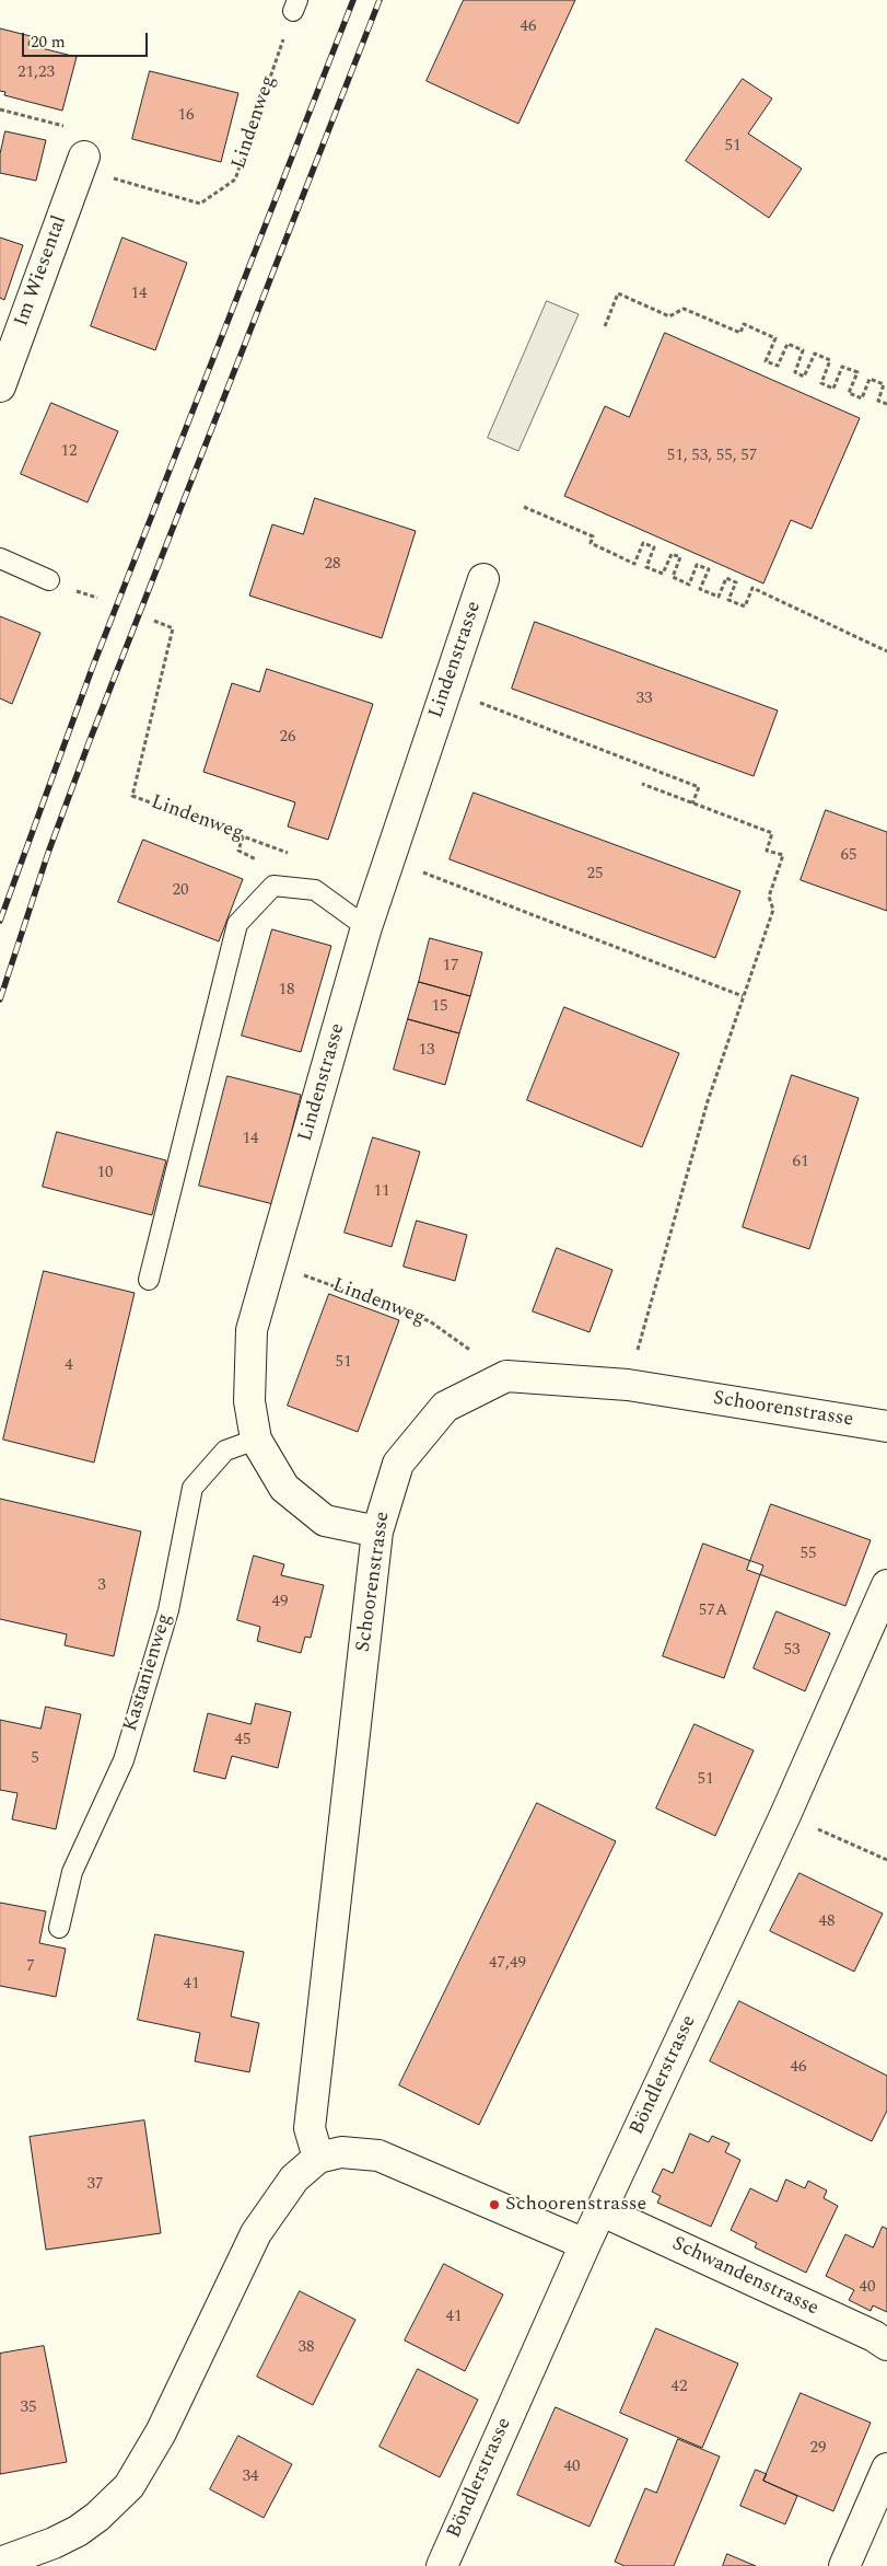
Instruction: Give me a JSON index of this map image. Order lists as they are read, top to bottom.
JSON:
{
  "streets": {
    "street": [
      "Im Wiesental",
      "Lindenstrasse",
      "Schoorenstrasse",
      "Böndlerstrasse",
      "Schwandenstrasse"
    ],
    "lane": ["Kastanienweg"],
    "path": ["Lindenweg"]
  },
  "crossings": [
    ["Lindenweg", "Im Wiesental"],
    ["Lindenweg", "Lindenstrasse"],
    ["Lindenweg", "Schoorenstrasse"],
    ["Lindenstrasse", "Schoorenstrasse"],
    ["Lindenstrasse", "Kastanienweg"],
    ["Böndlerstrasse", "Schwandenstrasse"]
  ],
  "places": ["Schoorenstrasse"],
  "house_numbers": [
    "46",
    "21,23",
    "16",
    "51",
    "14",
    "12",
    "51, 53, 55, 57",
    "28",
    "33",
    "26",
    "65",
    "25",
    "20",
    "17",
    "18",
    "15",
    "13",
    "14",
    "61",
    "10",
    "11",
    "51",
    "4",
    "55",
    "3",
    "49",
    "57A",
    "53",
    "45",
    "5",
    "51",
    "48",
    "47,49",
    "7",
    "41",
    "46",
    "37",
    "40",
    "41",
    "38",
    "42",
    "35",
    "29",
    "40",
    "34"
  ],
  "scale_bar": "20 m"
}
